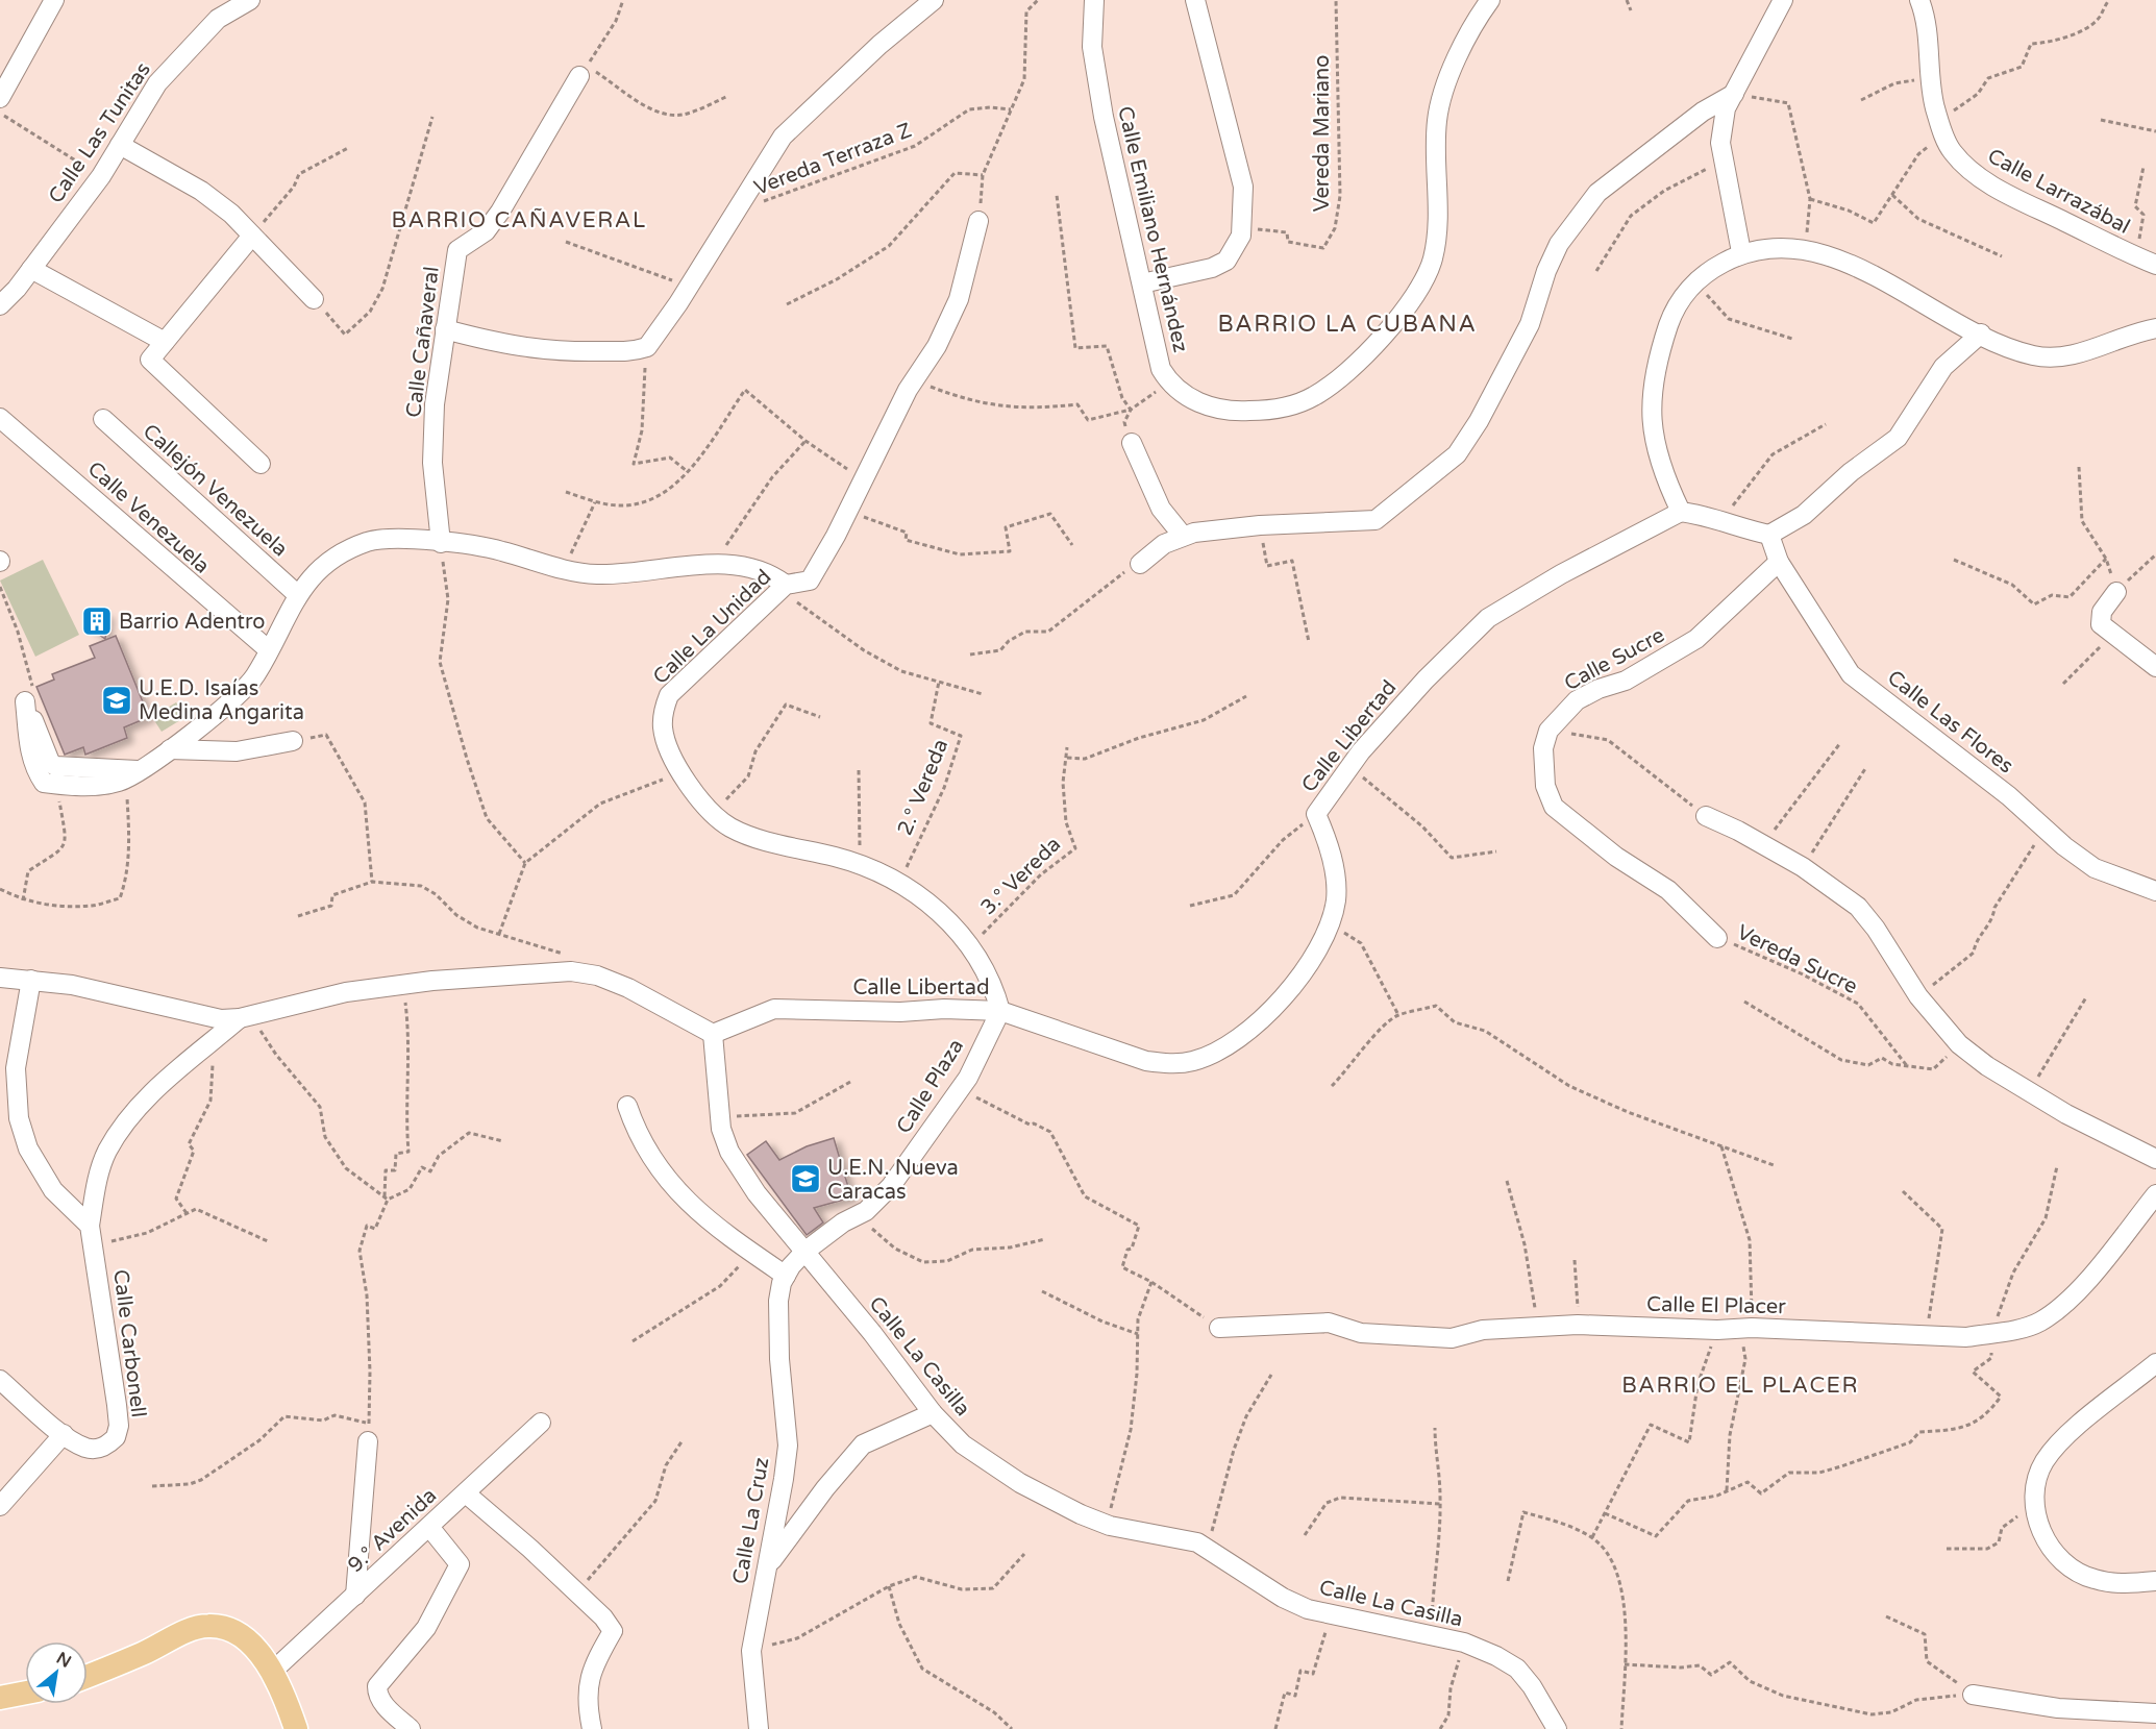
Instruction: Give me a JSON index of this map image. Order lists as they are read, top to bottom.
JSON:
{
  "streets": {
    "street": [
      "Calle Las Tunitas",
      "Calle Larrazábal",
      "Calle Emiliano Hernández",
      "Calle Cañaveral",
      "Callejón Venezuela",
      "Calle Venezuela",
      "Calle La Unidad",
      "Calle Sucre",
      "Calle Las Flores",
      "Calle Libertad",
      "Calle Plaza",
      "Calle El Placer",
      "Calle Carbonell",
      "Calle La Casilla",
      "Calle La Cruz",
      "9.° Avenida"
    ],
    "path": [
      "Vereda Mariano",
      "Vereda Terraza Z",
      "2.° Vereda",
      "3.° Vereda",
      "Vereda Sucre"
    ]
  },
  "crossings": [
    ["Calle La Unidad", "Calle Libertad"],
    ["Calle La Unidad", "2.° Vereda"],
    ["Calle La Unidad", "3.° Vereda"],
    ["Calle La Unidad", "Calle Plaza"],
    ["Calle Sucre", "Calle Las Flores"],
    ["Calle Libertad", "Calle Plaza"],
    ["Calle Libertad", "Calle La Casilla"],
    ["Calle Plaza", "Calle La Casilla"],
    ["Calle Plaza", "Calle La Cruz"],
    ["Calle La Casilla", "Calle La Cruz"]
  ],
  "districts": ["BARRIO CAÑAVERAL", "BARRIO LA CUBANA", "BARRIO EL PLACER"],
  "places": {
    "building": ["Barrio Adentro"],
    "school or university": ["U.E.D. Isaías Medina Angarita", "U.E.N. Nueva Caracas"]
  },
  "north": "top right"
}
